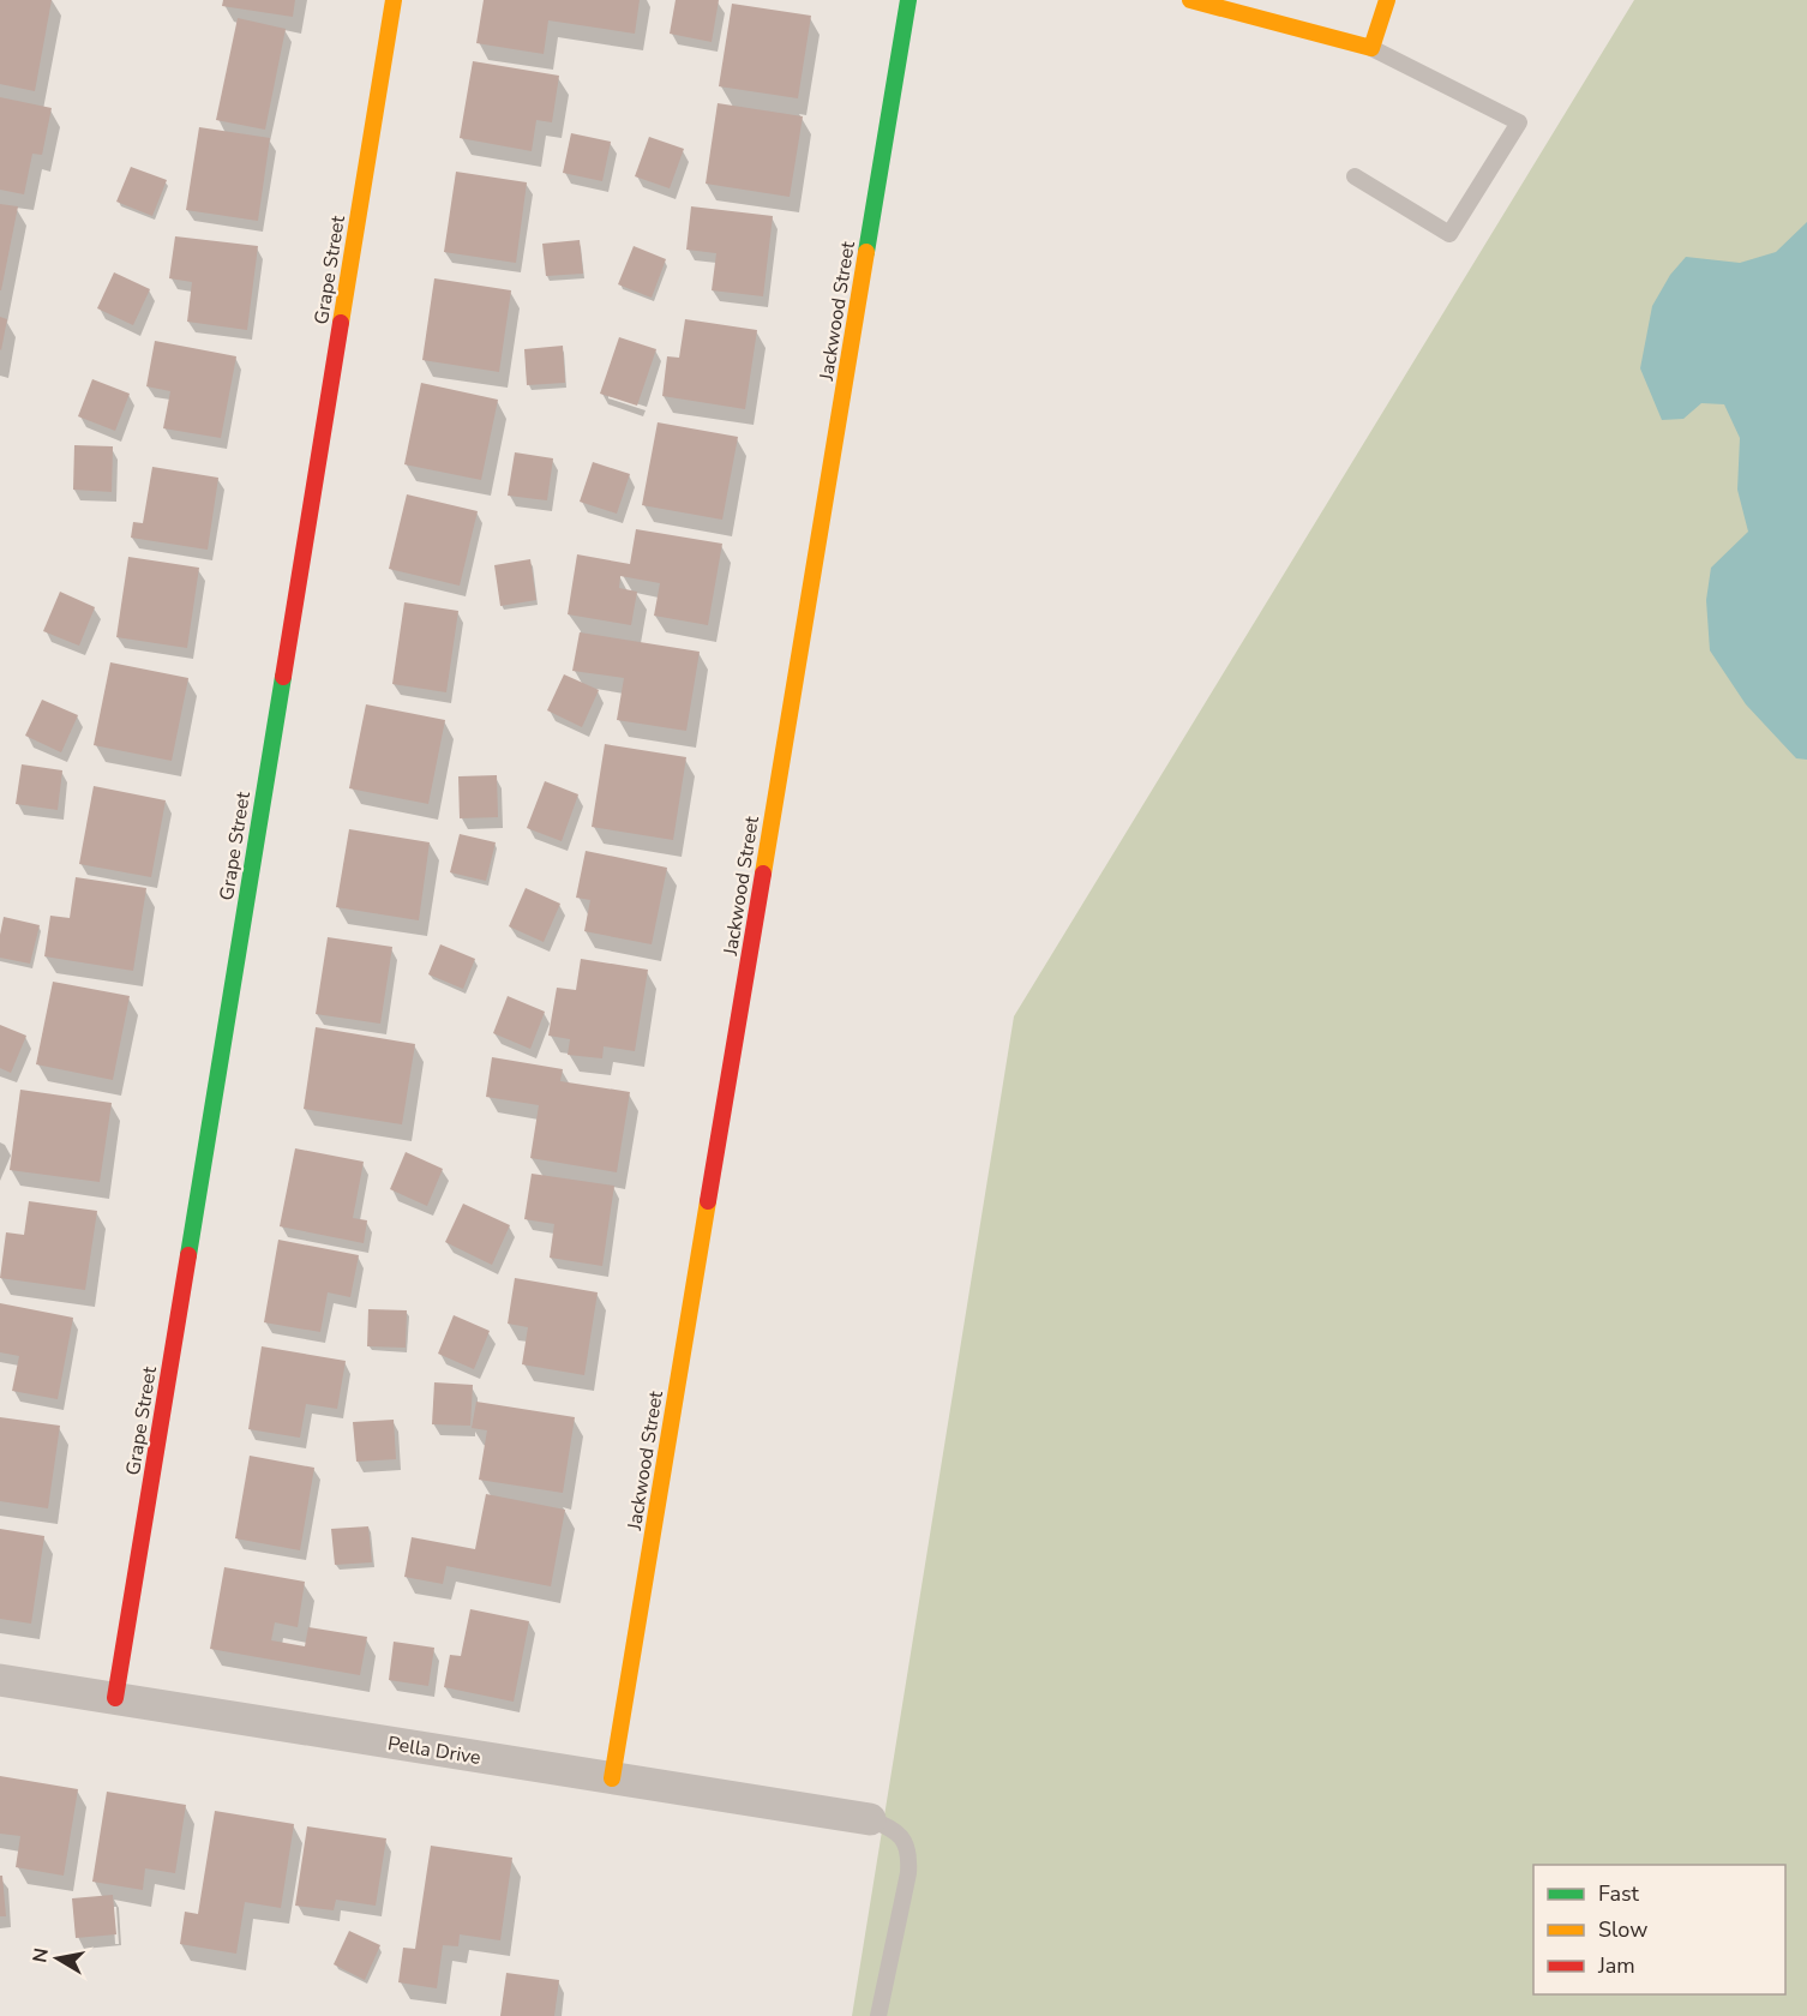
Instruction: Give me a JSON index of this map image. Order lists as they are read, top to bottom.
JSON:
{
  "streets": {
    "street": ["Grape Street", "Jackwood Street", "Pella Drive"]
  },
  "crossings": [
    ["Grape Street", "Pella Drive"],
    ["Jackwood Street", "Pella Drive"]
  ],
  "legend": ["Fast", "Slow", "Jam"],
  "north": "left"
}
